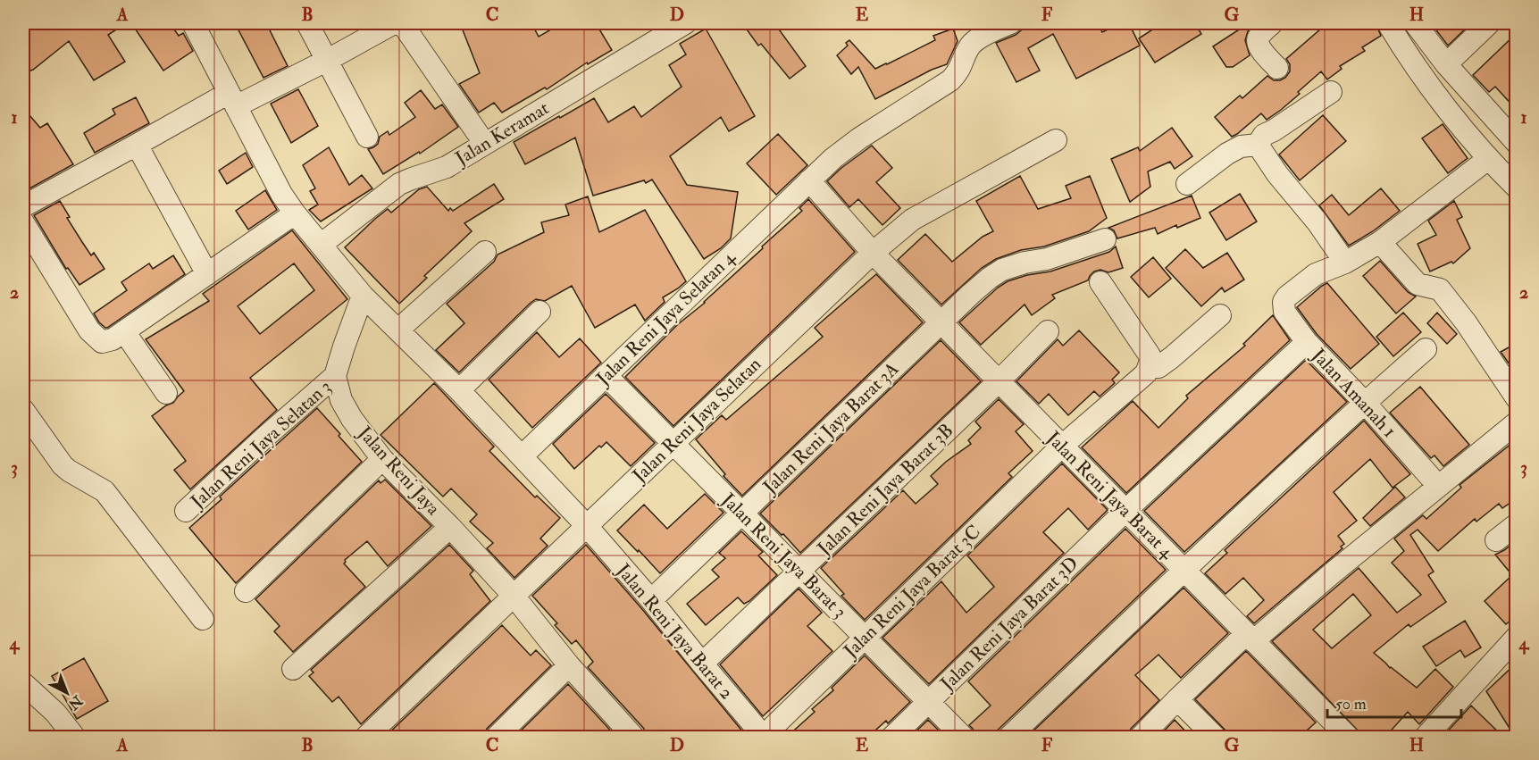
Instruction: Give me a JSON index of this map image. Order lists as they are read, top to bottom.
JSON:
{
  "streets": {
    "street": [
      "Jalan Keramat",
      "Jalan Reni Jaya Selatan 4",
      "Jalan Amanah 1",
      "Jalan Reni Jaya Selatan",
      "Jalan Reni Jaya Barat 3A",
      "Jalan Reni Jaya Selatan 3",
      "Jalan Reni Jaya",
      "Jalan Reni Jaya Barat 3B",
      "Jalan Reni Jaya Barat 4",
      "Jalan Reni Jaya Barat 3",
      "Jalan Reni Jaya Barat 3C",
      "Jalan Reni Jaya Barat 3D",
      "Jalan Reni Jaya Barat 2"
    ]
  },
  "crossings": [
    ["Jalan Reni Jaya Selatan 4", "Jalan Reni Jaya Barat 4"],
    ["Jalan Reni Jaya Selatan 4", "Jalan Reni Jaya Barat 3"],
    ["Jalan Amanah 1", "Jalan Reni Jaya Barat 3D"],
    ["Jalan Reni Jaya Selatan", "Jalan Reni Jaya"],
    ["Jalan Reni Jaya Selatan", "Jalan Reni Jaya Barat 4"],
    ["Jalan Reni Jaya Selatan", "Jalan Reni Jaya Barat 3"],
    ["Jalan Reni Jaya Selatan", "Jalan Reni Jaya Barat 2"],
    ["Jalan Reni Jaya Barat 3A", "Jalan Reni Jaya Barat 4"],
    ["Jalan Reni Jaya Barat 3A", "Jalan Reni Jaya Barat 3"],
    ["Jalan Reni Jaya Barat 3A", "Jalan Reni Jaya Barat 2"],
    ["Jalan Reni Jaya Selatan 3", "Jalan Reni Jaya"],
    ["Jalan Reni Jaya Barat 3B", "Jalan Reni Jaya Barat 4"],
    ["Jalan Reni Jaya Barat 3B", "Jalan Reni Jaya Barat 3"],
    ["Jalan Reni Jaya Barat 3B", "Jalan Reni Jaya Barat 2"],
    ["Jalan Reni Jaya Barat 4", "Jalan Reni Jaya Barat 3C"],
    ["Jalan Reni Jaya Barat 4", "Jalan Reni Jaya Barat 3D"],
    ["Jalan Reni Jaya Barat 3", "Jalan Reni Jaya Barat 3C"],
    ["Jalan Reni Jaya Barat 3", "Jalan Reni Jaya Barat 3D"],
    ["Jalan Reni Jaya Barat 3C", "Jalan Reni Jaya Barat 2"]
  ],
  "scale_bar": "50 m",
  "north": "bottom right",
  "grid": {
    "columns": [
      "A",
      "B",
      "C",
      "D",
      "E",
      "F",
      "G",
      "H"
    ],
    "rows": [
      "1",
      "2",
      "3",
      "4"
    ]
  }
}
